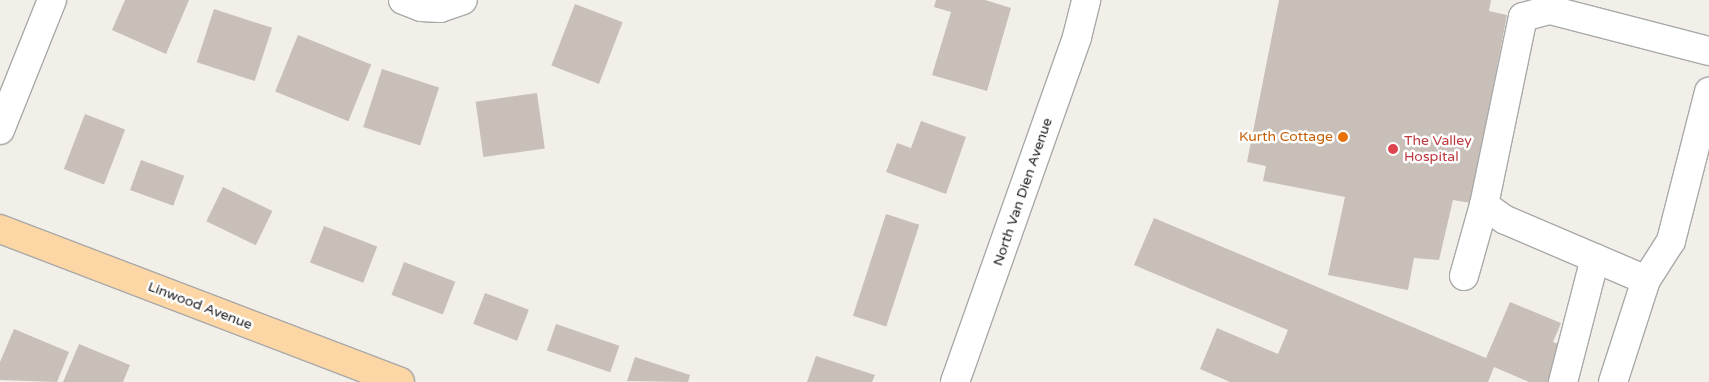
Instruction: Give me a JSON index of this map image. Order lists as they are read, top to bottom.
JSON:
{
  "streets": {
    "main road": ["Linwood Avenue"],
    "street": ["North Van Dien Avenue"]
  },
  "places": ["Kurth Cottage", "The Valley Hospital"]
}
